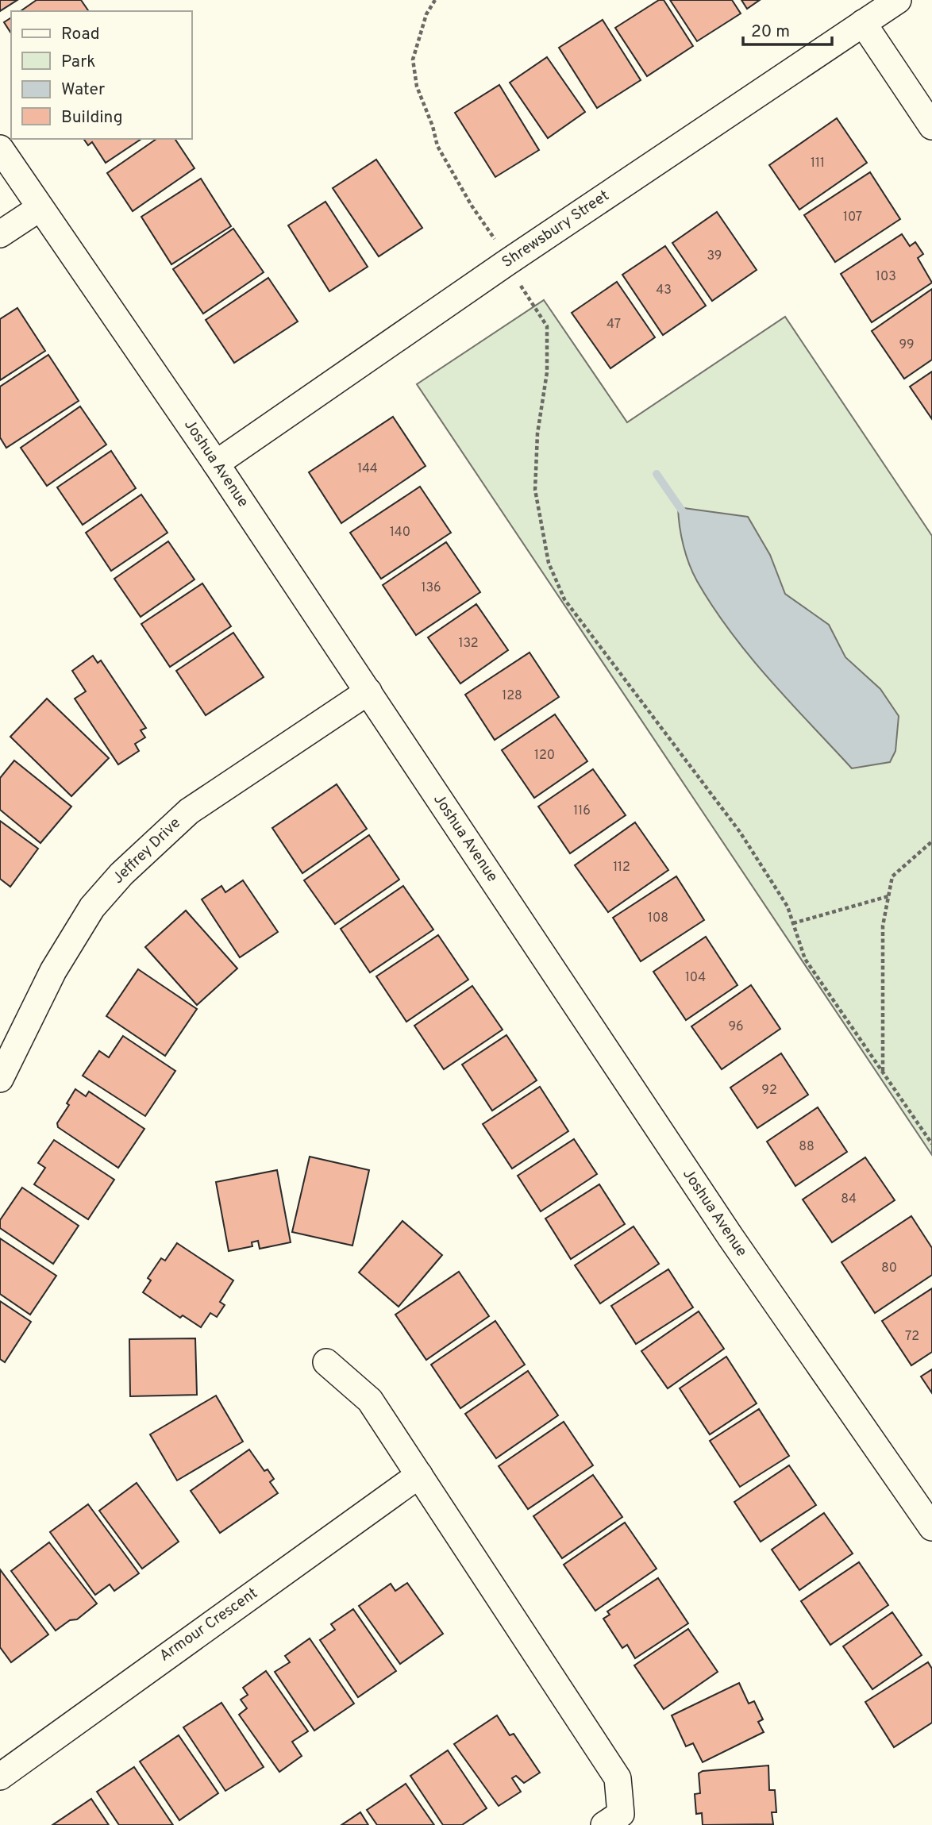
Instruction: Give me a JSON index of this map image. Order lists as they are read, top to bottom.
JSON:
{
  "streets": {
    "street": [
      "Shrewsbury Street",
      "Joshua Avenue",
      "Jeffrey Drive",
      "Armour Crescent"
    ]
  },
  "crossings": [
    ["Shrewsbury Street", "Joshua Avenue"],
    ["Joshua Avenue", "Jeffrey Drive"]
  ],
  "house_numbers": [
    "111",
    "107",
    "39",
    "103",
    "43",
    "47",
    "99",
    "144",
    "140",
    "136",
    "132",
    "128",
    "120",
    "116",
    "112",
    "108",
    "104",
    "96",
    "92",
    "88",
    "84",
    "80",
    "72"
  ],
  "legend": [
    "Road",
    "Park",
    "Water",
    "Building"
  ],
  "scale_bar": "20 m"
}
